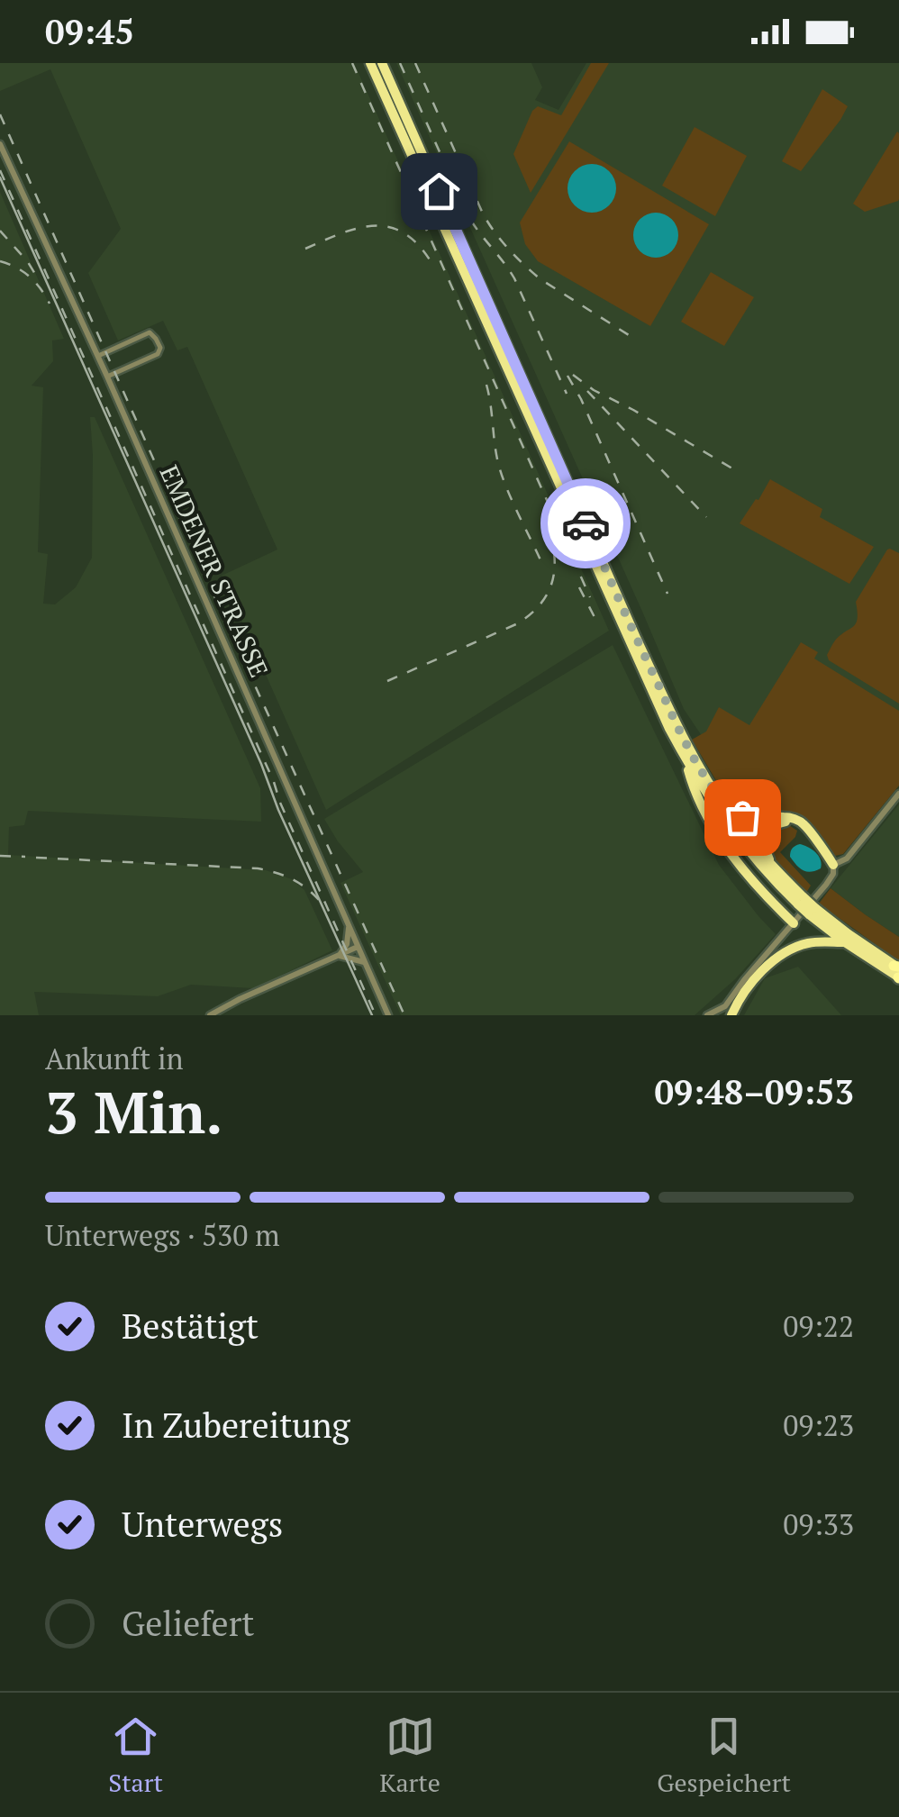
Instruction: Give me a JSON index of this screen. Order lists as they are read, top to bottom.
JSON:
{
  "streets": {
    "street": ["EMDENER STRASSE"]
  },
  "page": {
    "status": "09:45",
    "heading": ["3 Min.", "Ankunft in", "09:48–09:53"],
    "bar": "Unterwegs · 530 m",
    "list": [
      ["Bestätigt", "09:22"],
      ["In Zubereitung", "09:23"],
      ["Unterwegs", "09:33"],
      "Geliefert"
    ],
    "tabs": ["Start", "Karte", "Gespeichert"]
  }
}
